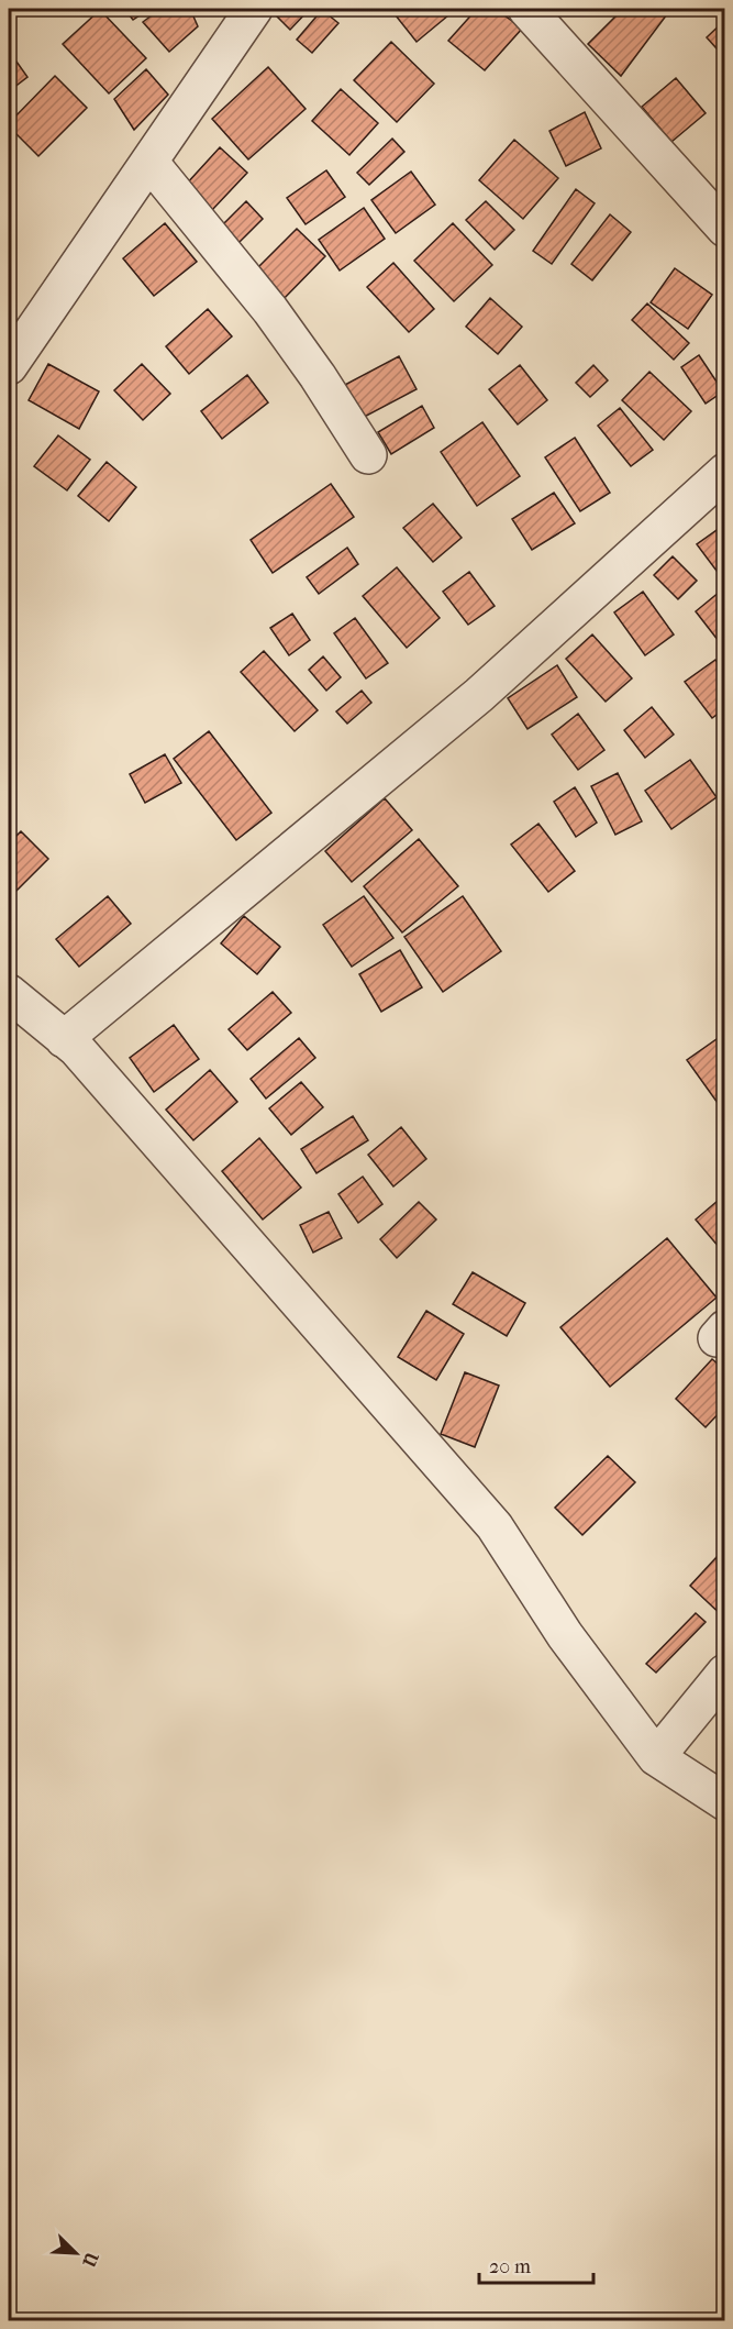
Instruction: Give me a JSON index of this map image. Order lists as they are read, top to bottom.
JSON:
{
  "scale_bar": "20 m",
  "north": "bottom right"
}
